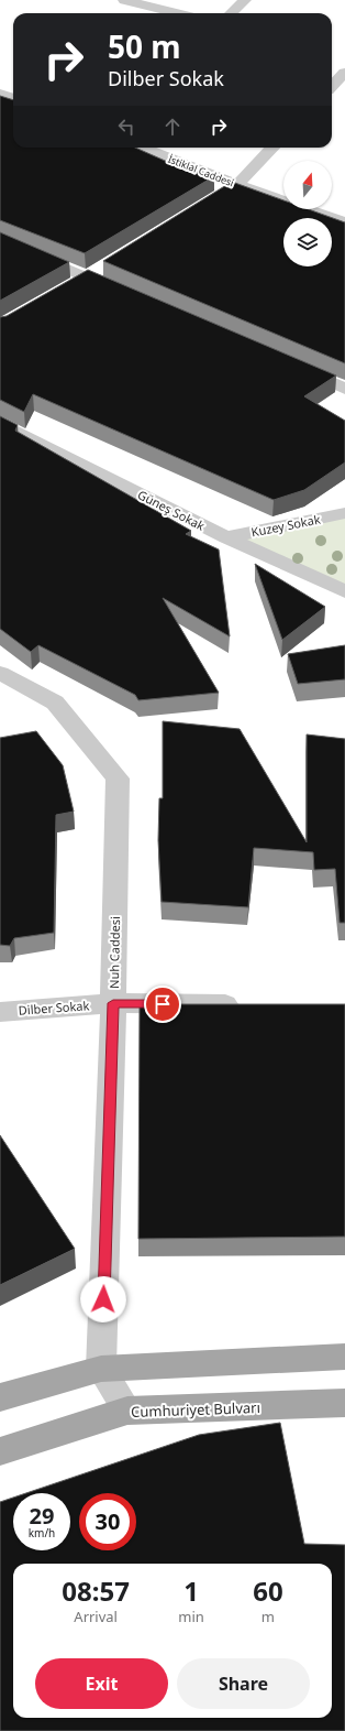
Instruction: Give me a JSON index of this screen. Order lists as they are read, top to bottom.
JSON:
{
  "streets": {
    "main road": ["Cumhuriyet Bulvarı"],
    "street": [
      "İstiklal Caddesi",
      "Güneş Sokak",
      "Kuzey Sokak",
      "Nuh Caddesi",
      "Dilber Sokak"
    ]
  },
  "crossings": [
    ["Güneş Sokak", "Kuzey Sokak"],
    ["Nuh Caddesi", "Dilber Sokak"]
  ],
  "north": "top",
  "page": {
    "turn": ["50 m", "Dilber Sokak"],
    "speed": "29 km/h",
    "limit": "30",
    "eta": [
      "08:57",
      "Arrival",
      "1",
      "min",
      "60",
      "m"
    ],
    "buttons": ["Exit", "Share"]
  }
}
